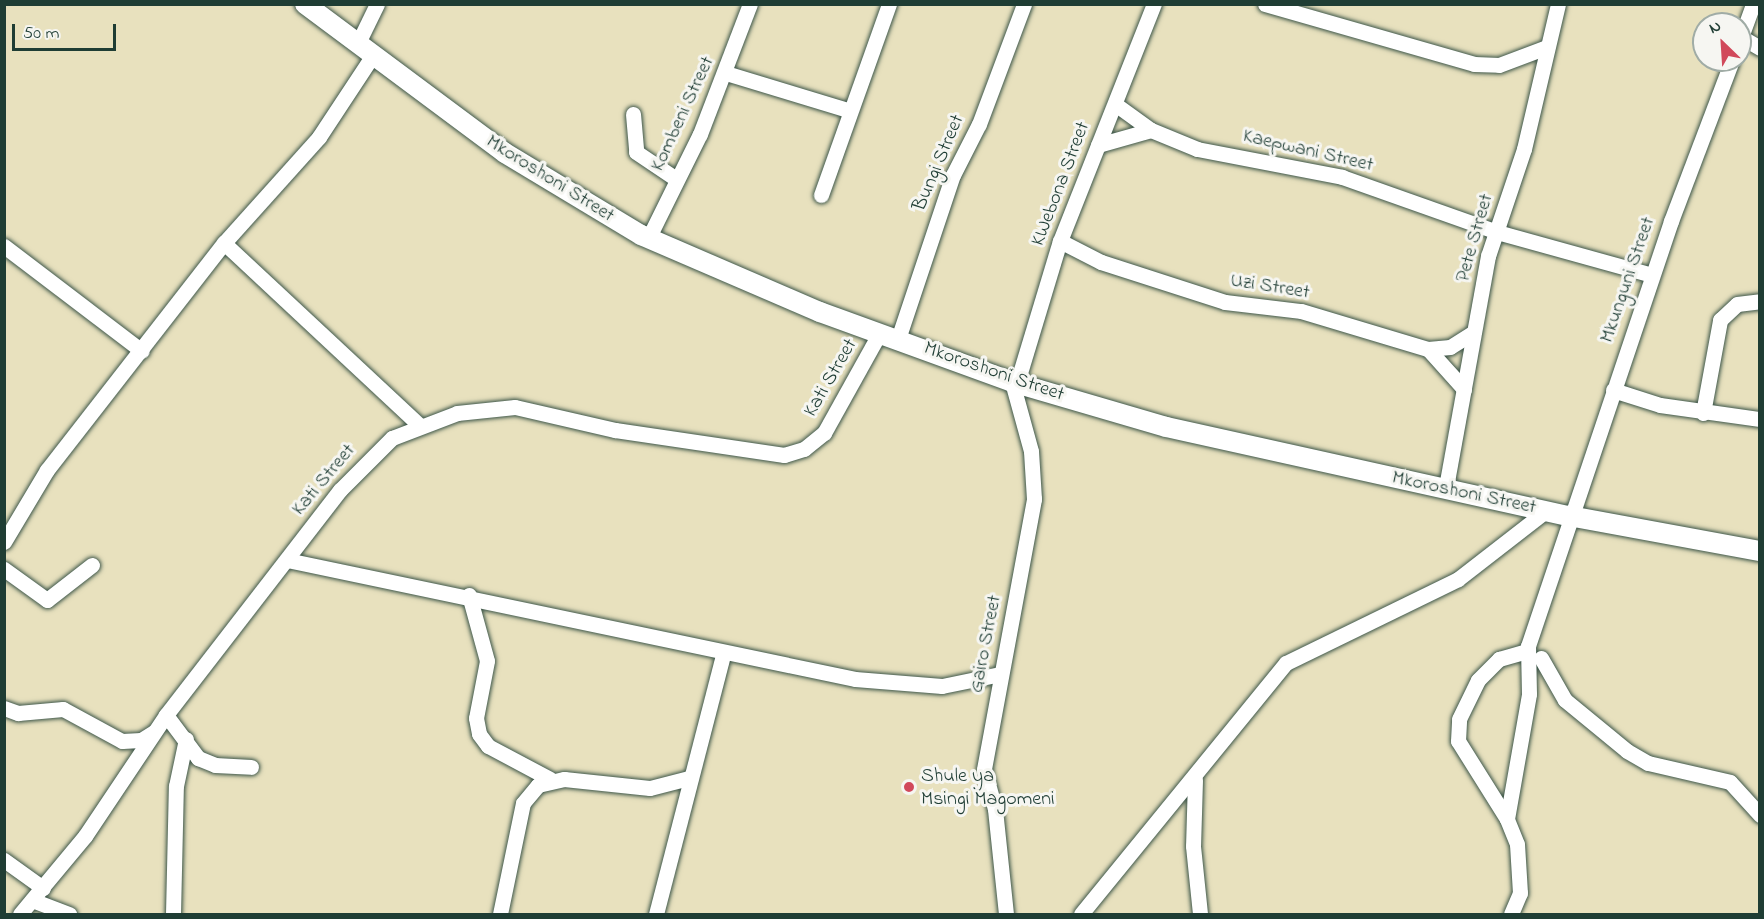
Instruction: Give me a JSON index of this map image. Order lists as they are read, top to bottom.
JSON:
{
  "streets": {
    "street": [
      "Kombeni Street",
      "Kaepwani Street",
      "Bungi Street",
      "Mkoroshoni Street",
      "KWebona Street",
      "Pete Street",
      "Mkunguni Street",
      "Uzi Street",
      "Kati Street",
      "Gairo Street"
    ]
  },
  "crossings": [
    ["Kombeni Street", "Mkoroshoni Street"],
    ["Kaepwani Street", "KWebona Street"],
    ["Kaepwani Street", "Pete Street"],
    ["Kaepwani Street", "Mkunguni Street"],
    ["Bungi Street", "Mkoroshoni Street"],
    ["Bungi Street", "Kati Street"],
    ["Mkoroshoni Street", "KWebona Street"],
    ["Mkoroshoni Street", "Pete Street"],
    ["Mkoroshoni Street", "Mkunguni Street"],
    ["Mkoroshoni Street", "Kati Street"],
    ["Mkoroshoni Street", "Gairo Street"],
    ["KWebona Street", "Uzi Street"],
    ["KWebona Street", "Gairo Street"],
    ["Pete Street", "Uzi Street"]
  ],
  "places": ["Shule ya Msingi Magomeni"],
  "scale_bar": "50 m",
  "north": "top left"
}
